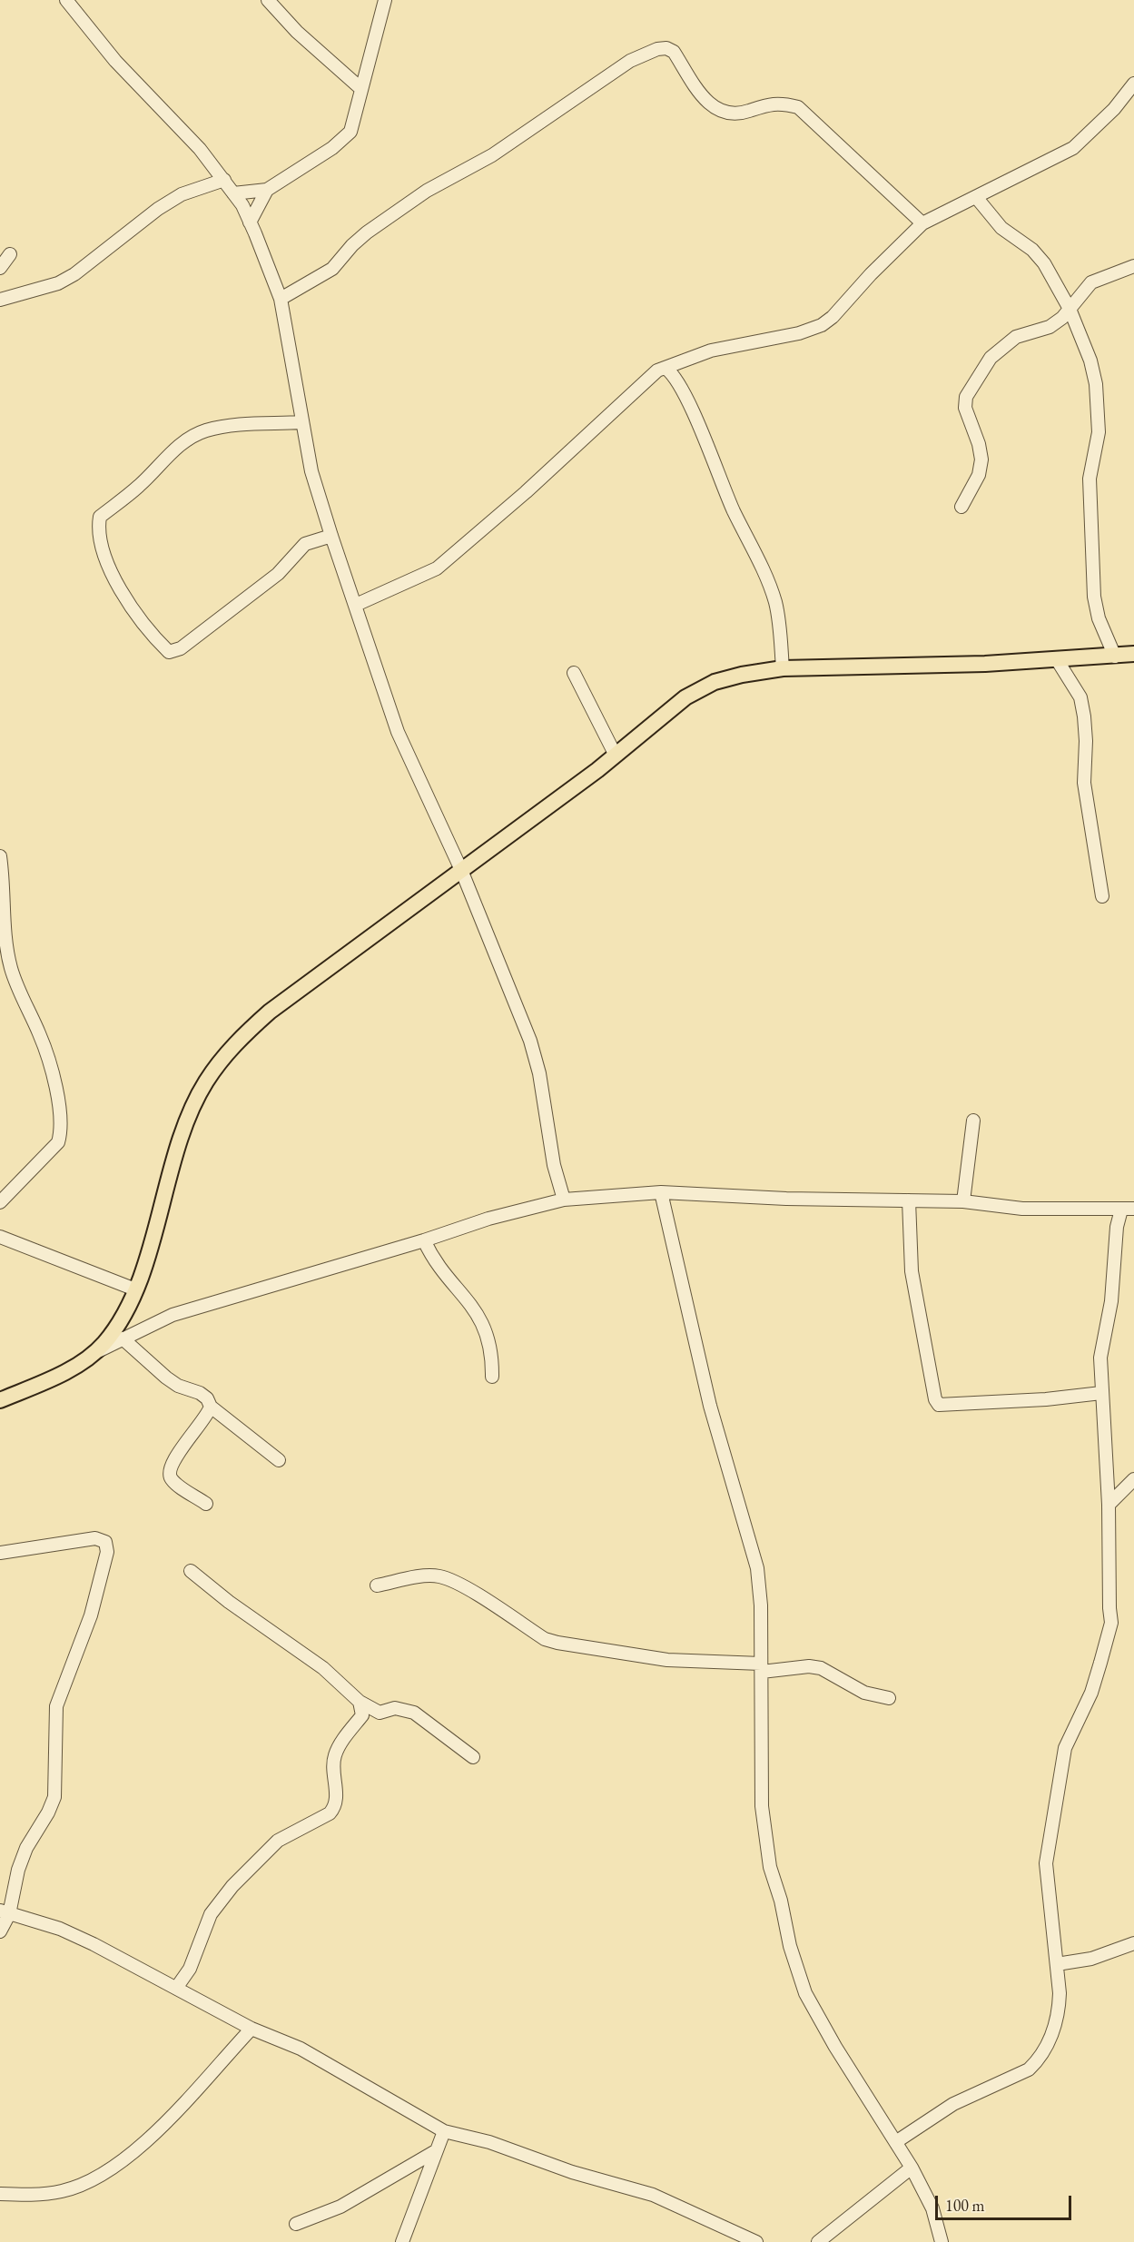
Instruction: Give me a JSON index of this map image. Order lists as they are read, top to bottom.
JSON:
{
  "scale_bar": "100 m"
}
